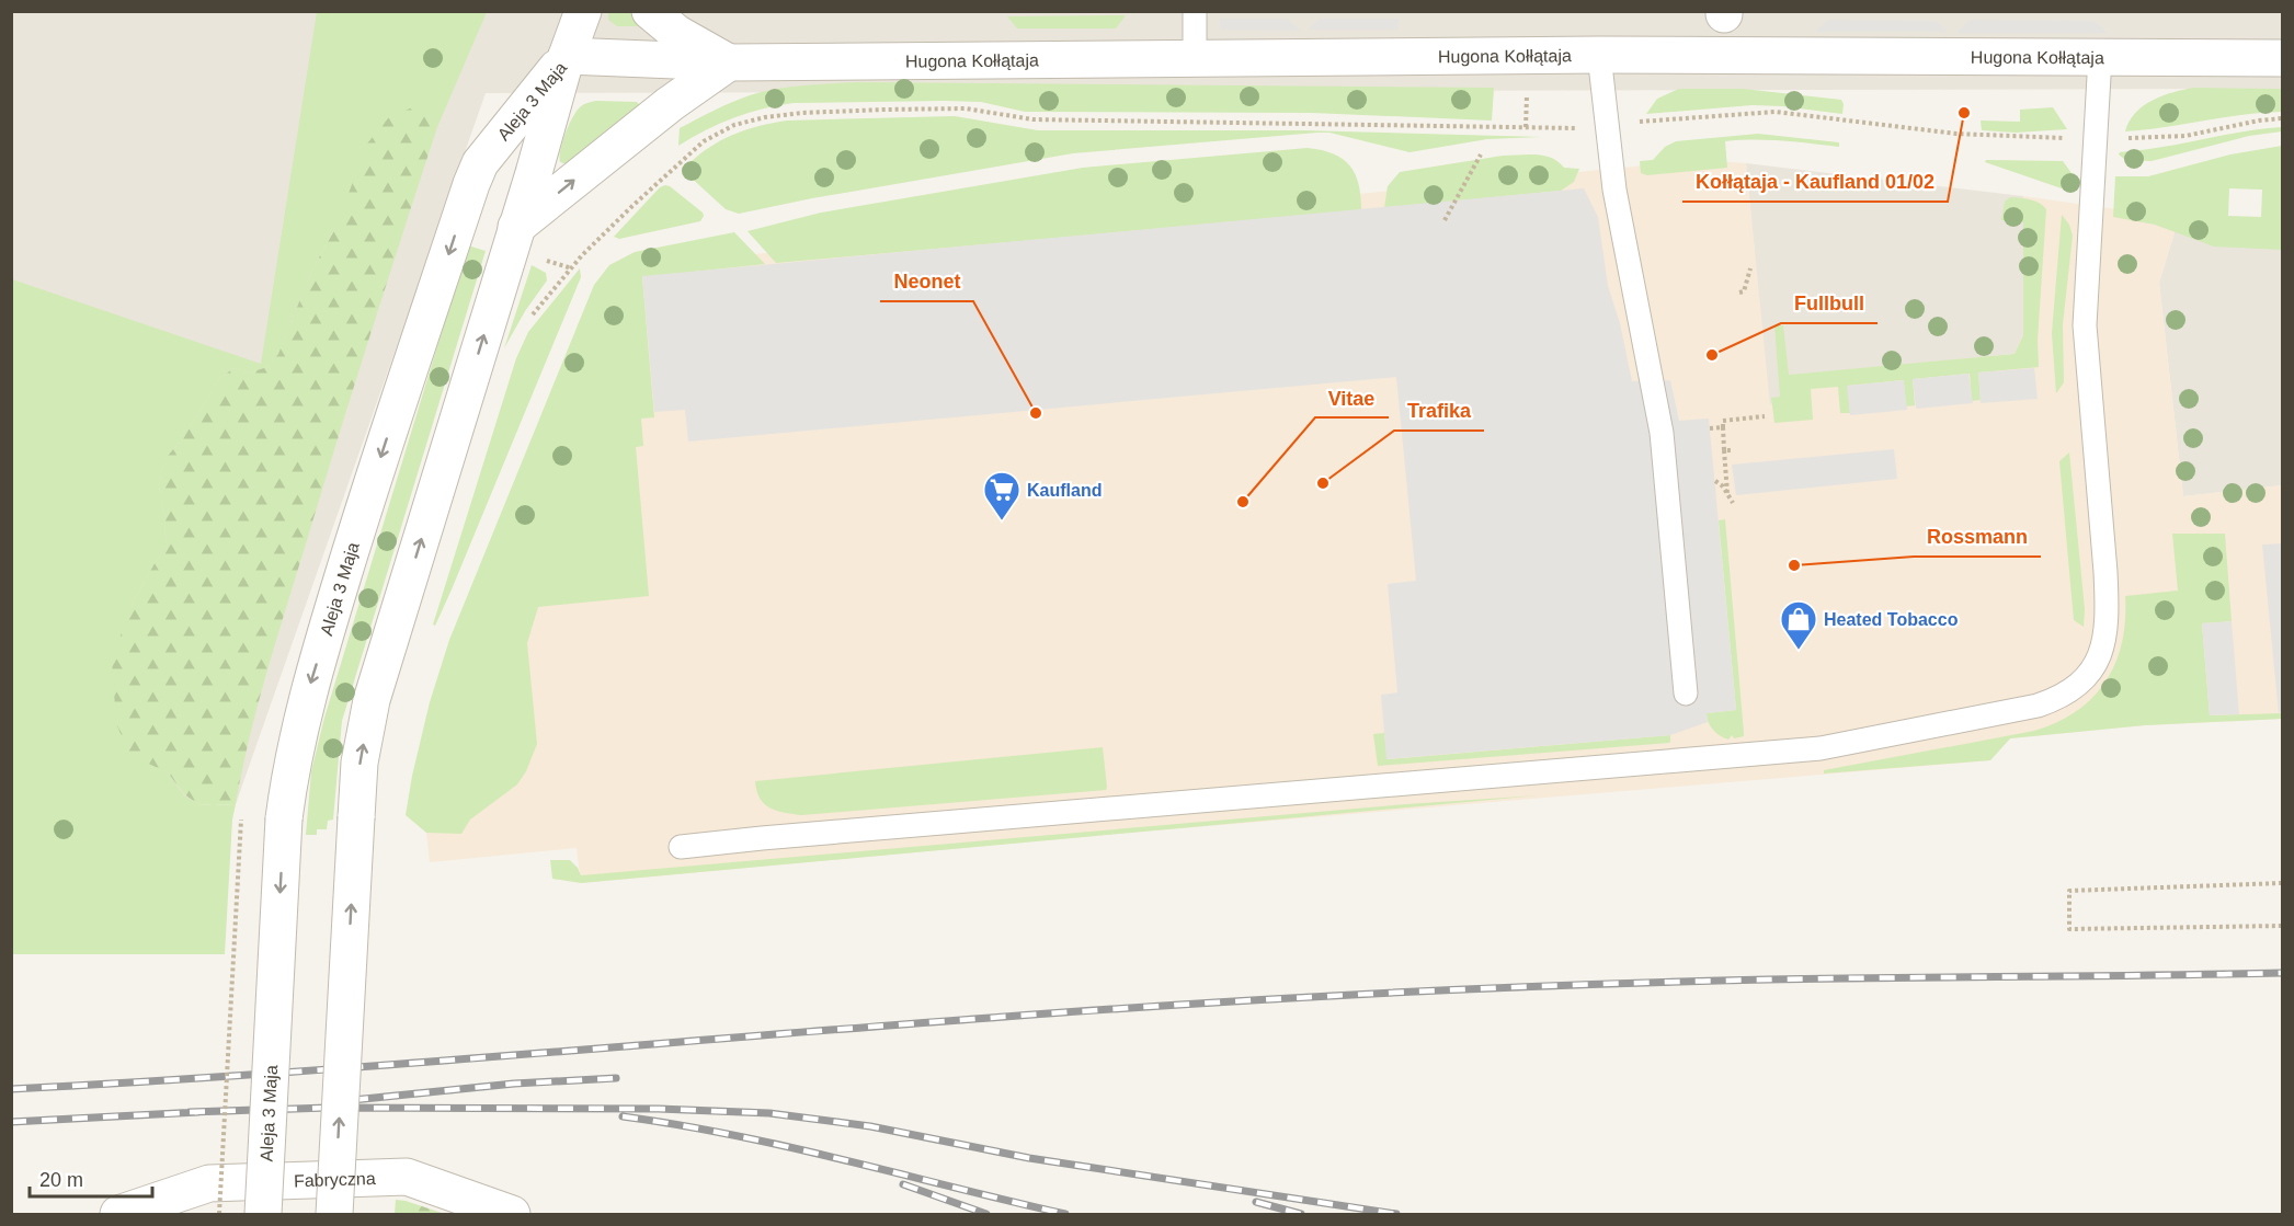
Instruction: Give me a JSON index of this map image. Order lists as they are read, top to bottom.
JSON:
{
  "streets": {
    "street": ["Hugona Kołłątaja", "Aleja 3 Maja", "Fabryczna"]
  },
  "crossings": [
    ["Hugona Kołłątaja", "Aleja 3 Maja"]
  ],
  "places": {
    "other": [
      "Kołłątaja - Kaufland 01/02",
      "Fullbull",
      "Neonet",
      "Trafika",
      "Vitae",
      "Rossmann"
    ],
    "supermarket": ["Kaufland"],
    "shop": ["Heated Tobacco"]
  },
  "scale_bar": "20 m"
}
